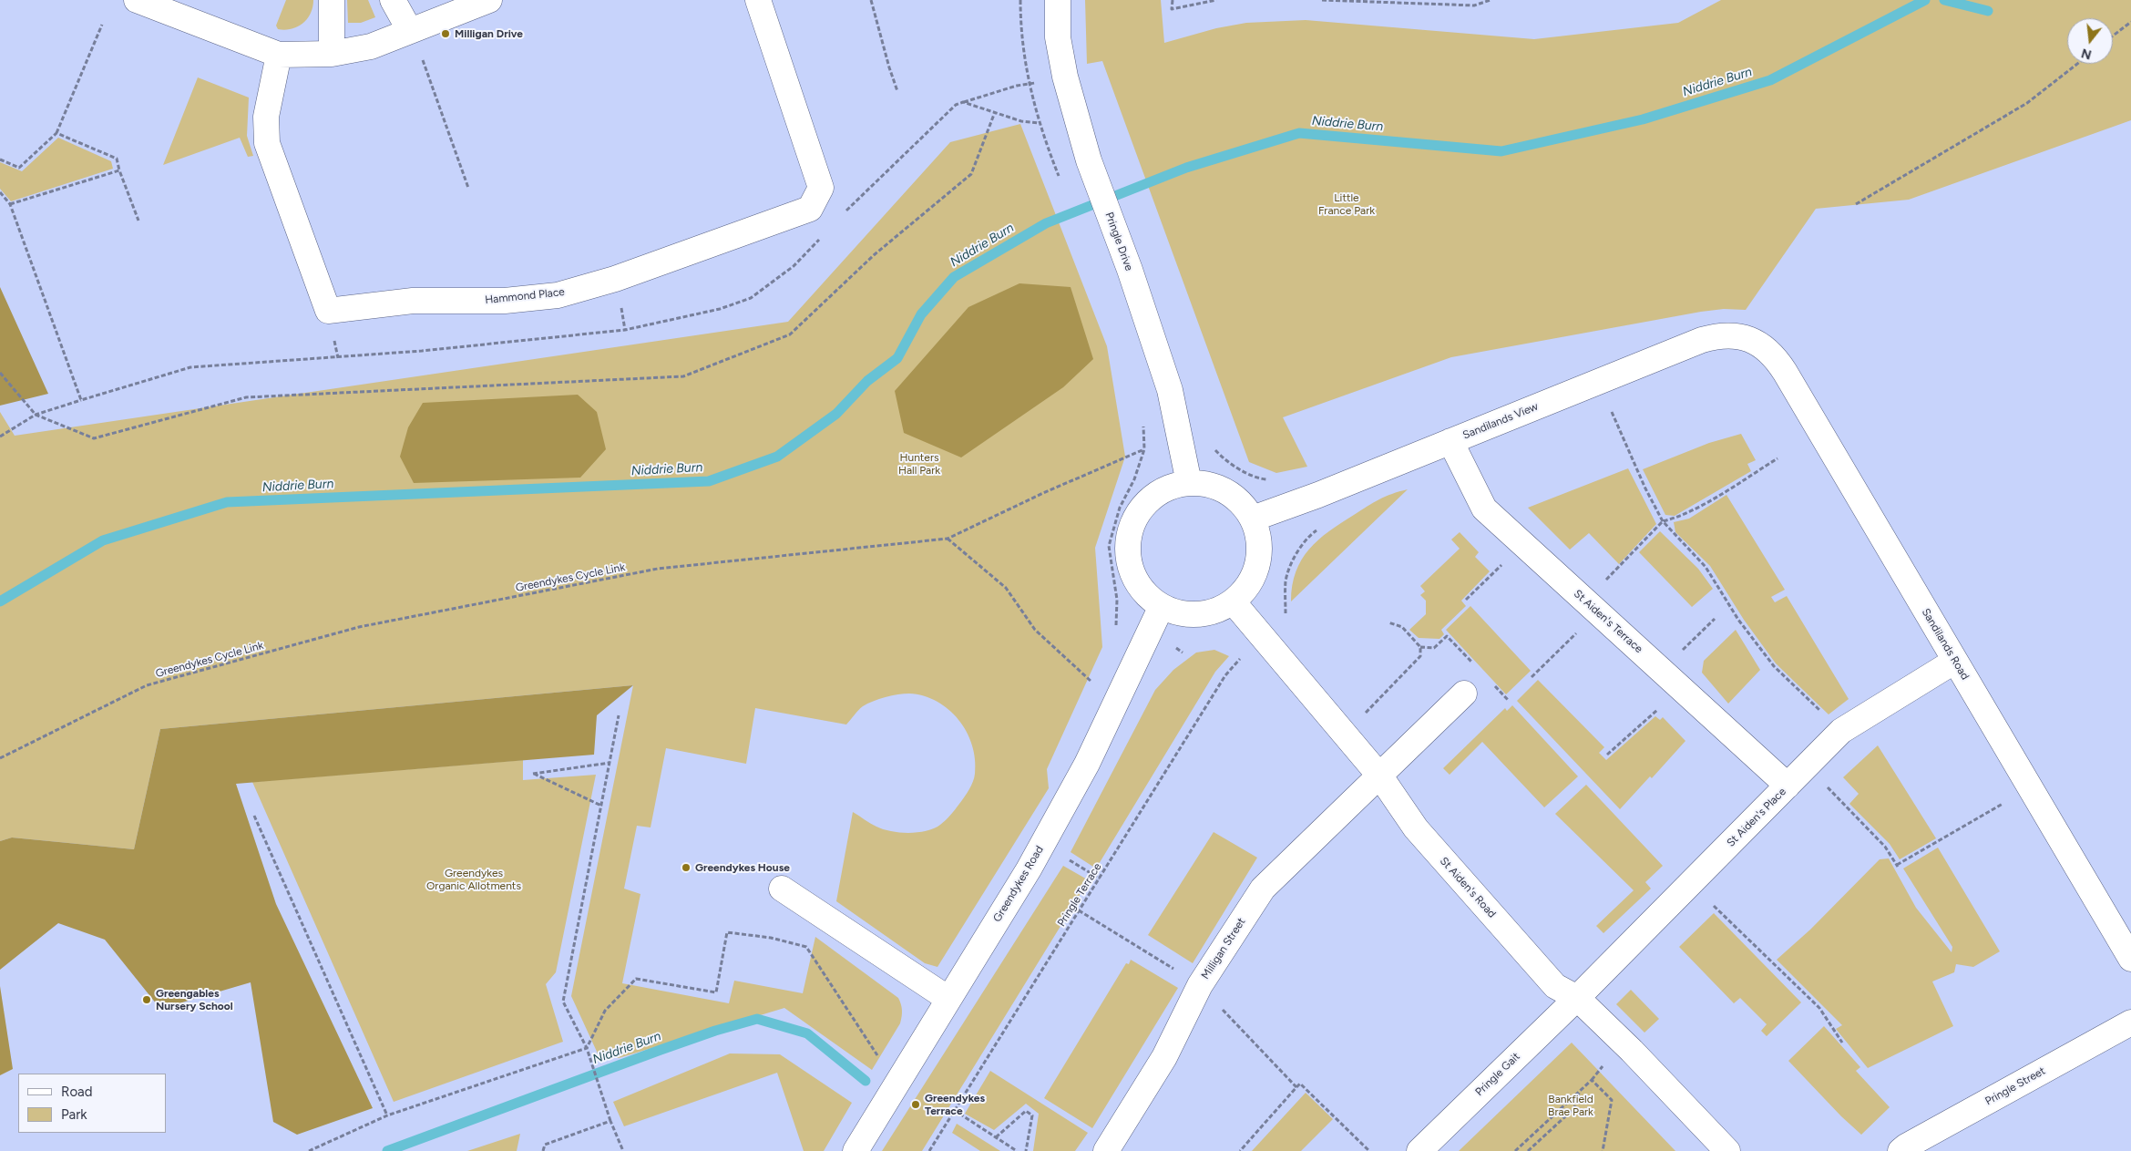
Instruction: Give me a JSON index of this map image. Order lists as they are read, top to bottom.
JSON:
{
  "streets": {
    "street": [
      "Pringle Drive",
      "Hammond Place",
      "Sandilands View",
      "St Aiden's Terrace",
      "Sandilands Road",
      "St Aiden's Place",
      "Greendykes Road",
      "St Aiden's Road",
      "Milligan Street",
      "Pringle Gait",
      "Pringle Street"
    ],
    "path": ["Greendykes Cycle Link", "Pringle Terrace"]
  },
  "crossings": [
    ["Pringle Drive", "Sandilands View"],
    ["Pringle Drive", "Greendykes Road"],
    ["Pringle Drive", "St Aiden's Road"],
    ["Sandilands View", "St Aiden's Terrace"],
    ["Sandilands View", "Sandilands Road"],
    ["Sandilands View", "Greendykes Road"],
    ["Sandilands View", "St Aiden's Road"],
    ["St Aiden's Terrace", "St Aiden's Place"],
    ["Sandilands Road", "St Aiden's Place"],
    ["St Aiden's Place", "St Aiden's Road"],
    ["St Aiden's Place", "Pringle Gait"],
    ["Greendykes Road", "St Aiden's Road"],
    ["St Aiden's Road", "Milligan Street"],
    ["St Aiden's Road", "Pringle Gait"]
  ],
  "water": ["Niddrie Burn"],
  "parks": [
    "Little France Park",
    "Hunters Hall Park",
    "Greendykes Organic Allotments",
    "Bankfield Brae Park"
  ],
  "places": [
    "Milligan Drive",
    "Greendykes House",
    "Greengables Nursery School",
    "Greendykes Terrace"
  ],
  "legend": ["Road", "Park"],
  "north": "bottom"
}
